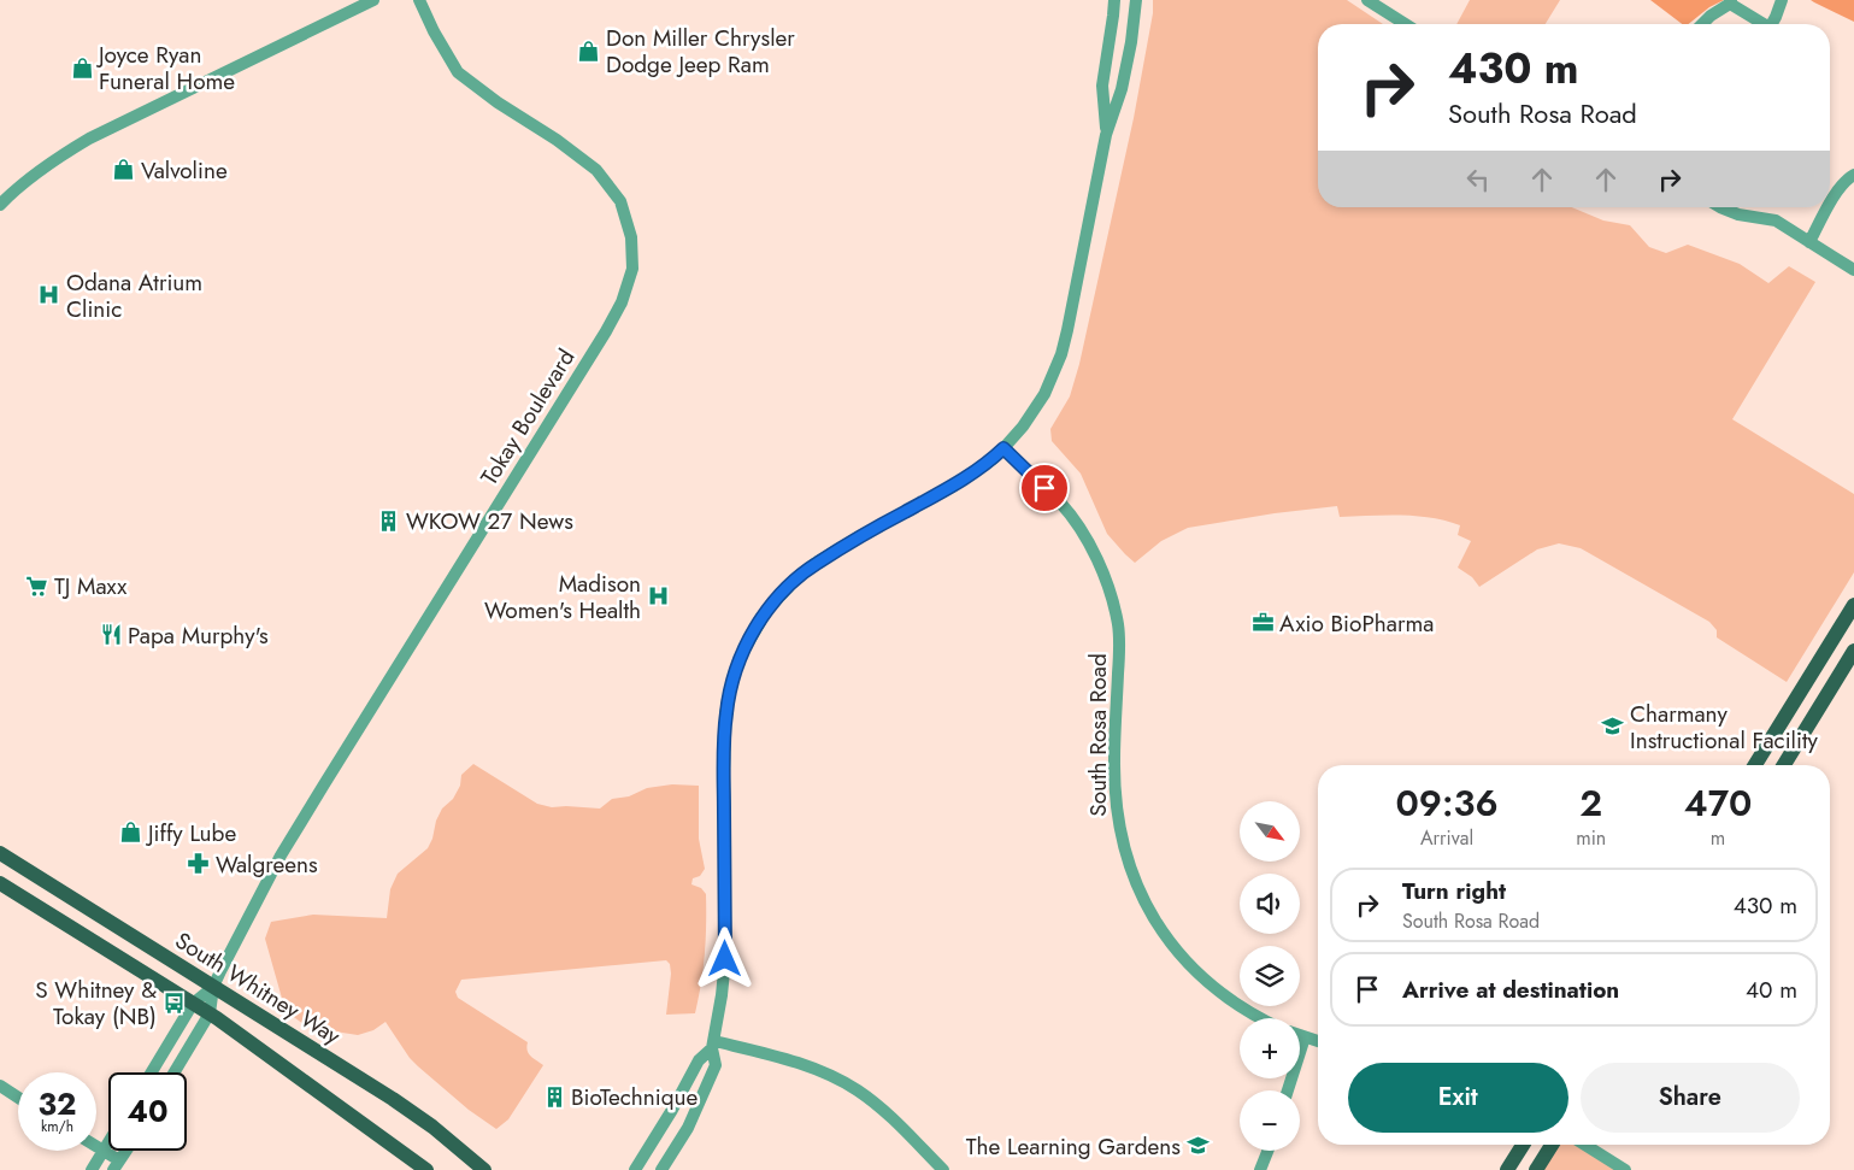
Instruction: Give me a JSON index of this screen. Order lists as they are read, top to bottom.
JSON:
{
  "streets": {
    "main road": ["South Whitney Way"],
    "street": ["Tokay Boulevard", "South Rosa Road"]
  },
  "crossings": [
    ["Tokay Boulevard", "South Whitney Way"]
  ],
  "places": {
    "shop": [
      "Don Miller Chrysler Dodge Jeep Ram",
      "Joyce Ryan Funeral Home",
      "Valvoline",
      "Jiffy Lube"
    ],
    "hospital": ["Odana Atrium Clinic", "Madison Women's Health"],
    "building": ["WKOW 27 News", "BioTechnique"],
    "supermarket": ["TJ Maxx"],
    "office": ["Axio BioPharma"],
    "restaurant": ["Papa Murphy's"],
    "school or university": ["Charmany Instructional Facility", "The Learning Gardens"],
    "pharmacy": ["Walgreens"],
    "bus stop": ["S Whitney & Tokay (NB)"]
  },
  "north": "bottom right",
  "page": {
    "turn": ["430 m", "South Rosa Road"],
    "eta": [
      "09:36",
      "Arrival",
      "2",
      "min",
      "470",
      "m"
    ],
    "map_buttons": ["+", "−"],
    "list": [
      {
        "name": "Turn right",
        "note": "South Rosa Road",
        "value": "430 m"
      },
      {
        "name": "Arrive at destination",
        "value": "40 m"
      }
    ],
    "buttons": ["Exit", "Share"],
    "speed": "32 km/h",
    "limit": "40"
  }
}
